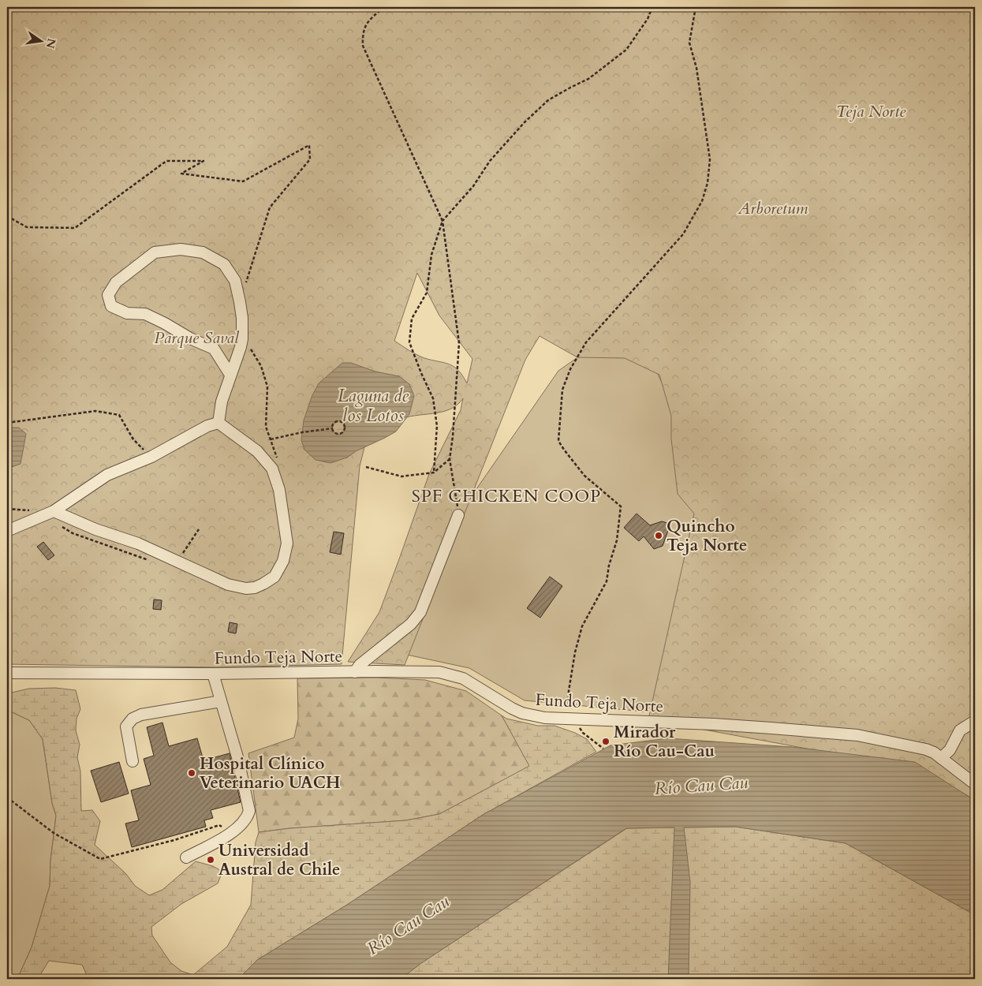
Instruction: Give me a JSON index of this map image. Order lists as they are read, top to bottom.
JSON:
{
  "streets": {
    "street": ["Fundo Teja Norte"]
  },
  "districts": ["SPF CHICKEN COOP"],
  "water": ["Laguna de los Lotos", "Río Cau Cau"],
  "parks": ["Teja Norte", "Arboretum", "Parque Saval"],
  "places": [
    "Quincho Teja Norte",
    "Mirador Río Cau-Cau",
    "Hospital Clínico Veterinario UACH",
    "Universidad Austral de Chile"
  ],
  "north": "right"
}
